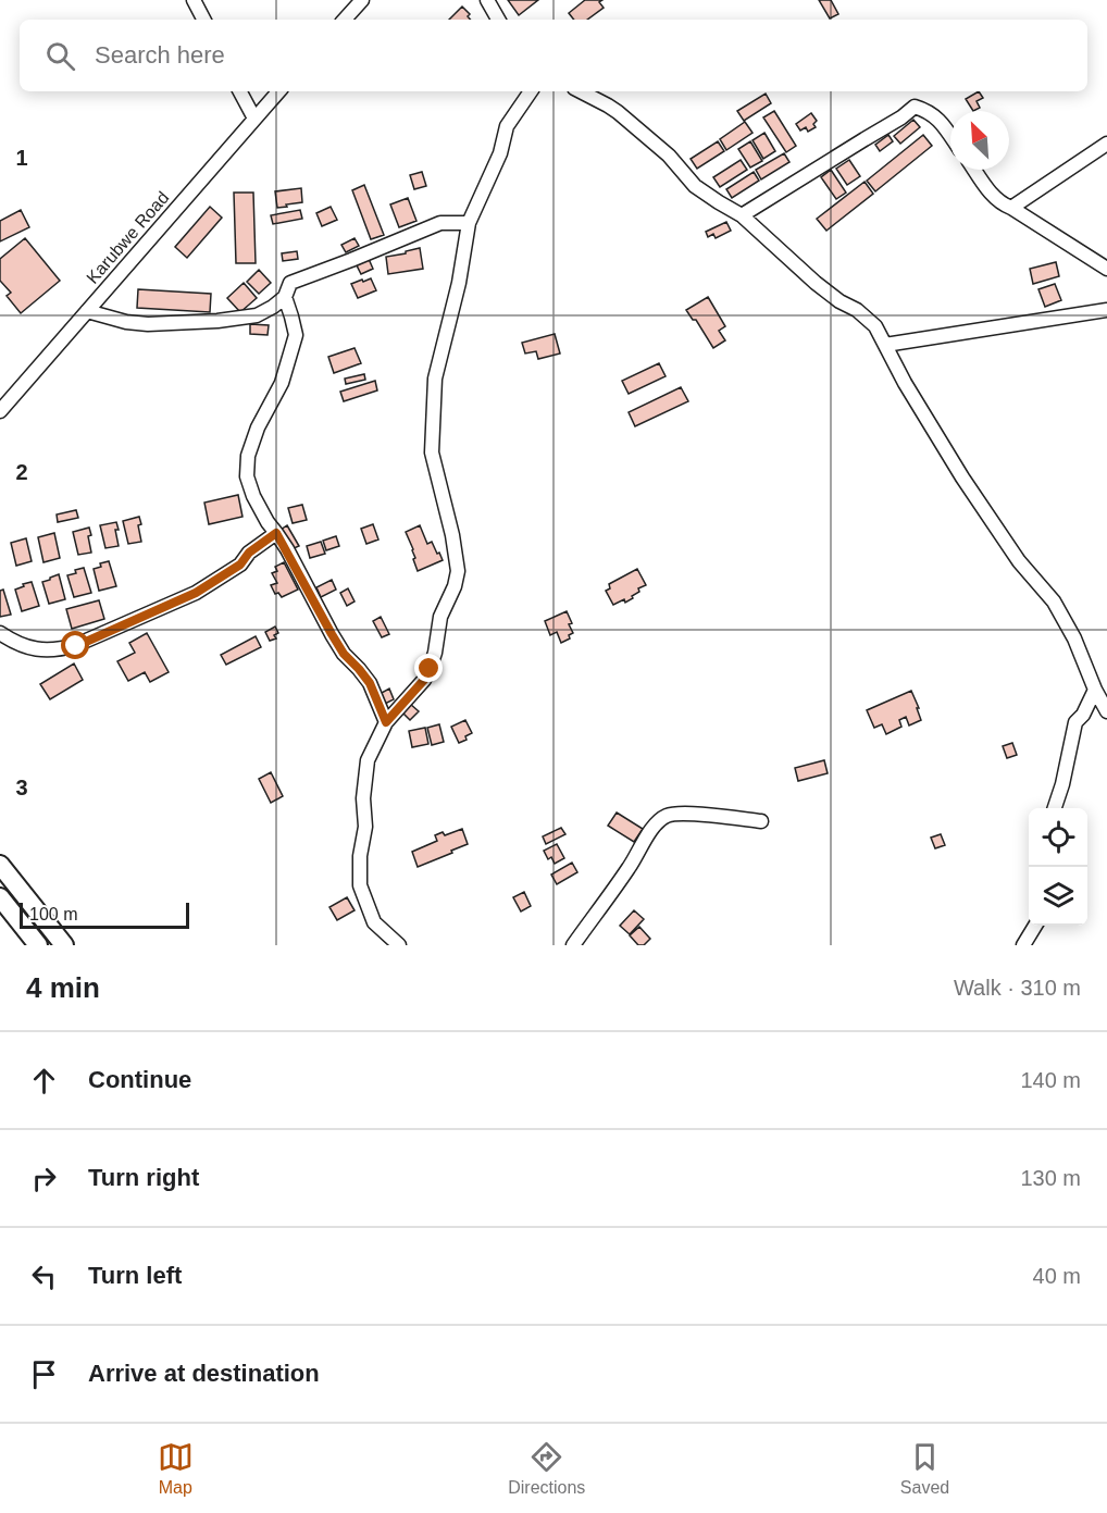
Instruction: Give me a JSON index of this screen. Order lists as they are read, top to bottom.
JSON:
{
  "streets": {
    "street": ["Karubwe Road"]
  },
  "scale_bar": "100 m",
  "north": "top left",
  "page": {
    "search": "Search here",
    "scale": "100 m",
    "heading": ["4 min", "Walk · 310 m"],
    "list": [
      ["Continue", "140 m"],
      ["Turn right", "130 m"],
      ["Turn left", "40 m"],
      "Arrive at destination"
    ],
    "nav": ["Map", "Directions", "Saved"]
  },
  "grid": {
    "rows": ["1", "2", "3"]
  }
}
